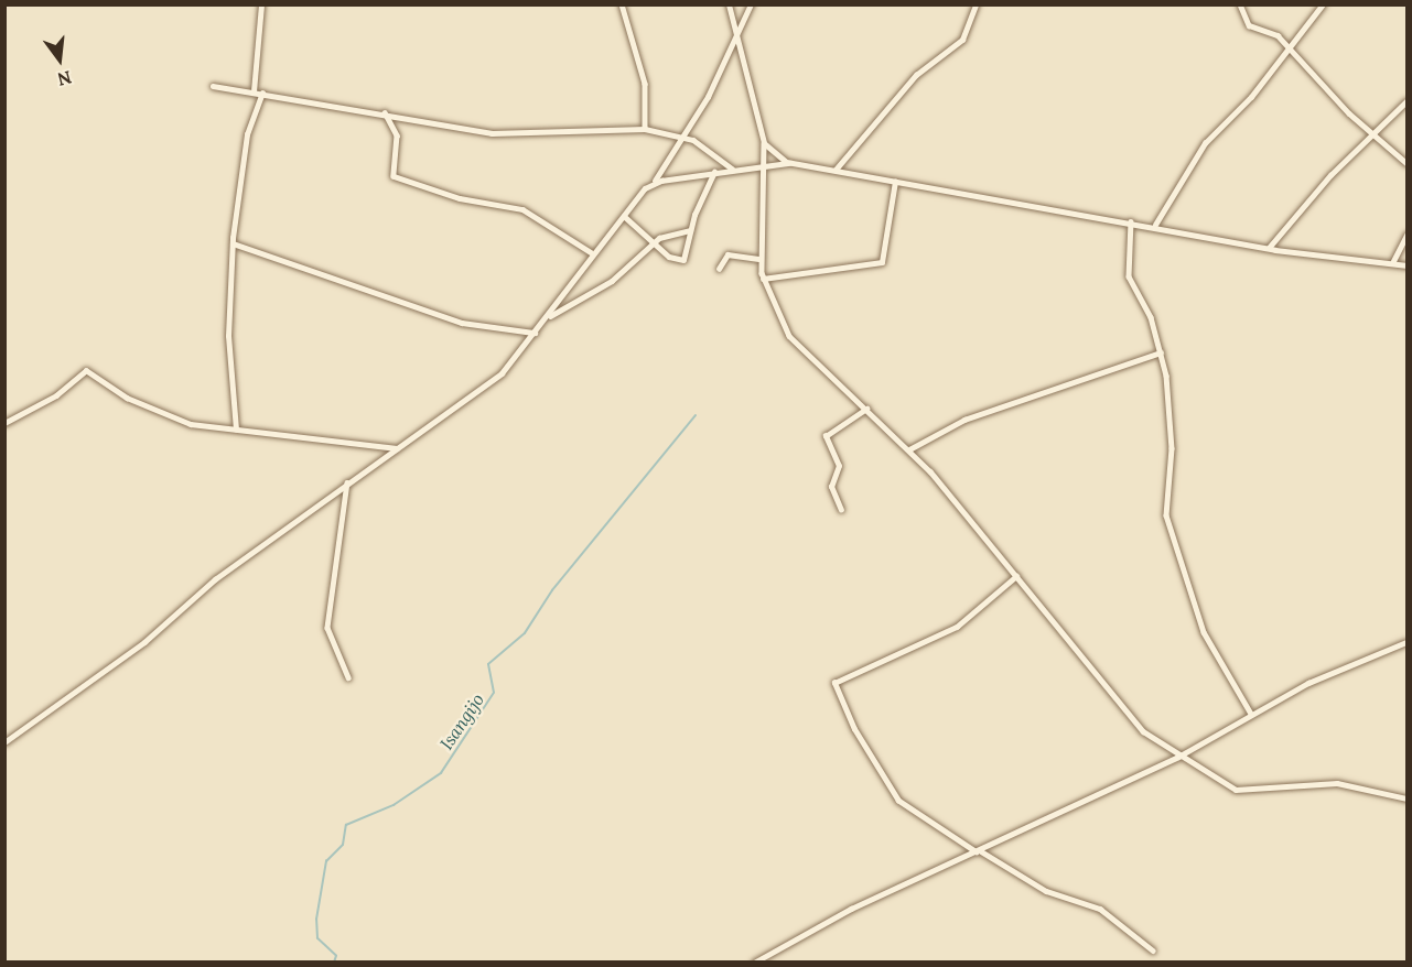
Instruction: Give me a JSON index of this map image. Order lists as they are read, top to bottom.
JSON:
{
  "water": ["Isangijo"],
  "north": "bottom"
}
